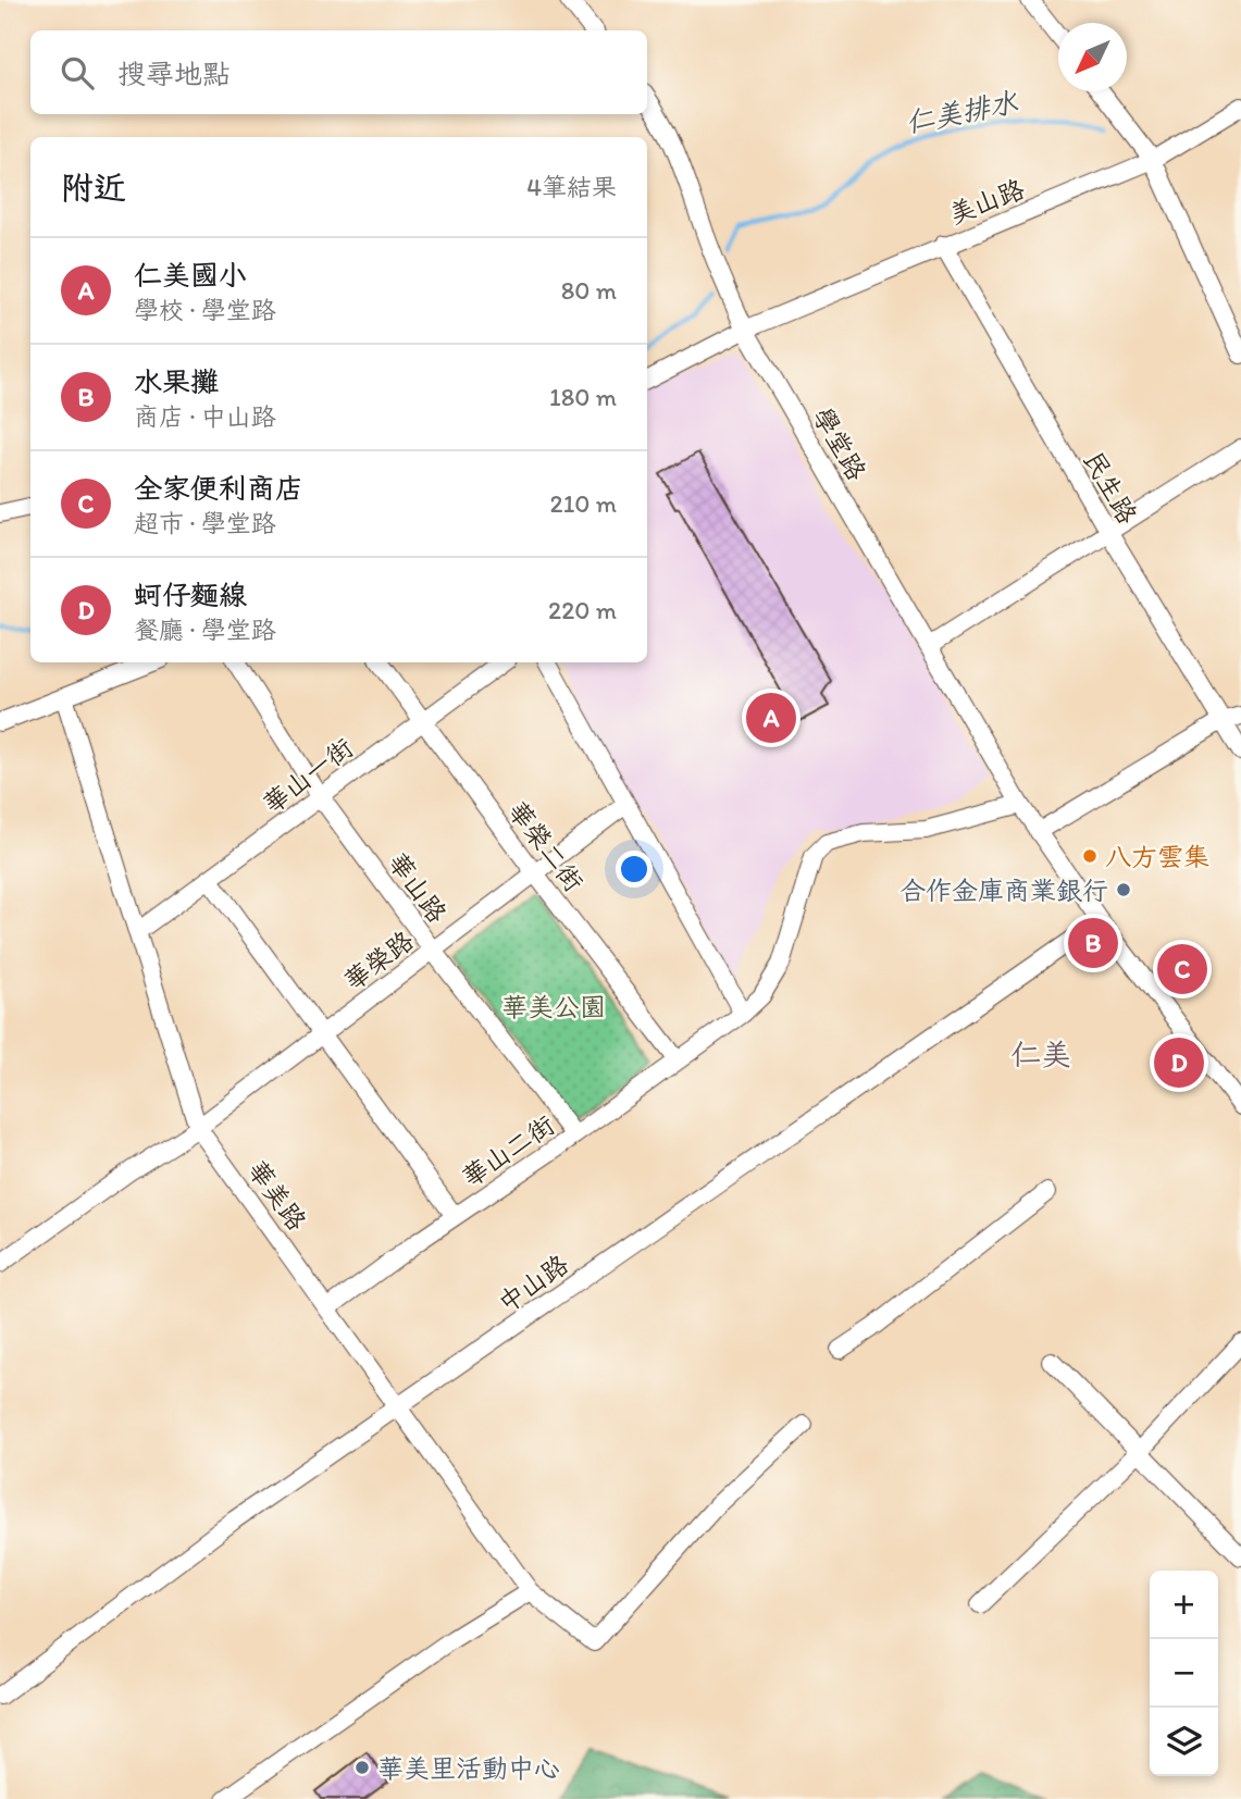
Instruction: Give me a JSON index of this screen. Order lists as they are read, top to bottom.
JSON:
{
  "streets": {
    "street": [
      "美山路",
      "學堂路",
      "民生路",
      "華山一街",
      "華榮二街",
      "華山路",
      "華榮路",
      "華山二街",
      "華美路",
      "中山路"
    ]
  },
  "crossings": [
    ["美山路", "學堂路"],
    ["美山路", "民生路"],
    ["學堂路", "華山二街"],
    ["學堂路", "中山路"],
    ["華山一街", "華榮二街"],
    ["華山一街", "華山路"],
    ["華山一街", "華美路"],
    ["華榮二街", "華榮路"],
    ["華榮二街", "華山二街"],
    ["華山路", "華榮路"],
    ["華山路", "華山二街"],
    ["華榮路", "華美路"],
    ["華山二街", "華美路"],
    ["華美路", "中山路"]
  ],
  "districts": ["仁美"],
  "water": ["仁美排水"],
  "parks": ["華美公園"],
  "places": ["八方雲集", "合作金庫商業銀行", "華美里活動中心"],
  "north": "bottom left",
  "page": {
    "search": "搜尋地點",
    "heading": ["附近", "4筆結果"],
    "list": [
      {
        "mark": "A",
        "name": "仁美國小",
        "note": "學校 · 學堂路",
        "value": "80 m"
      },
      {
        "mark": "B",
        "name": "水果攤",
        "note": "商店 · 中山路",
        "value": "180 m"
      },
      {
        "mark": "C",
        "name": "全家便利商店",
        "note": "超市 · 學堂路",
        "value": "210 m"
      },
      {
        "mark": "D",
        "name": "蚵仔麵線",
        "note": "餐廳 · 學堂路",
        "value": "220 m"
      }
    ],
    "pins": [
      "A",
      "B",
      "C",
      "D"
    ],
    "map_buttons": ["+", "−"]
  }
}
